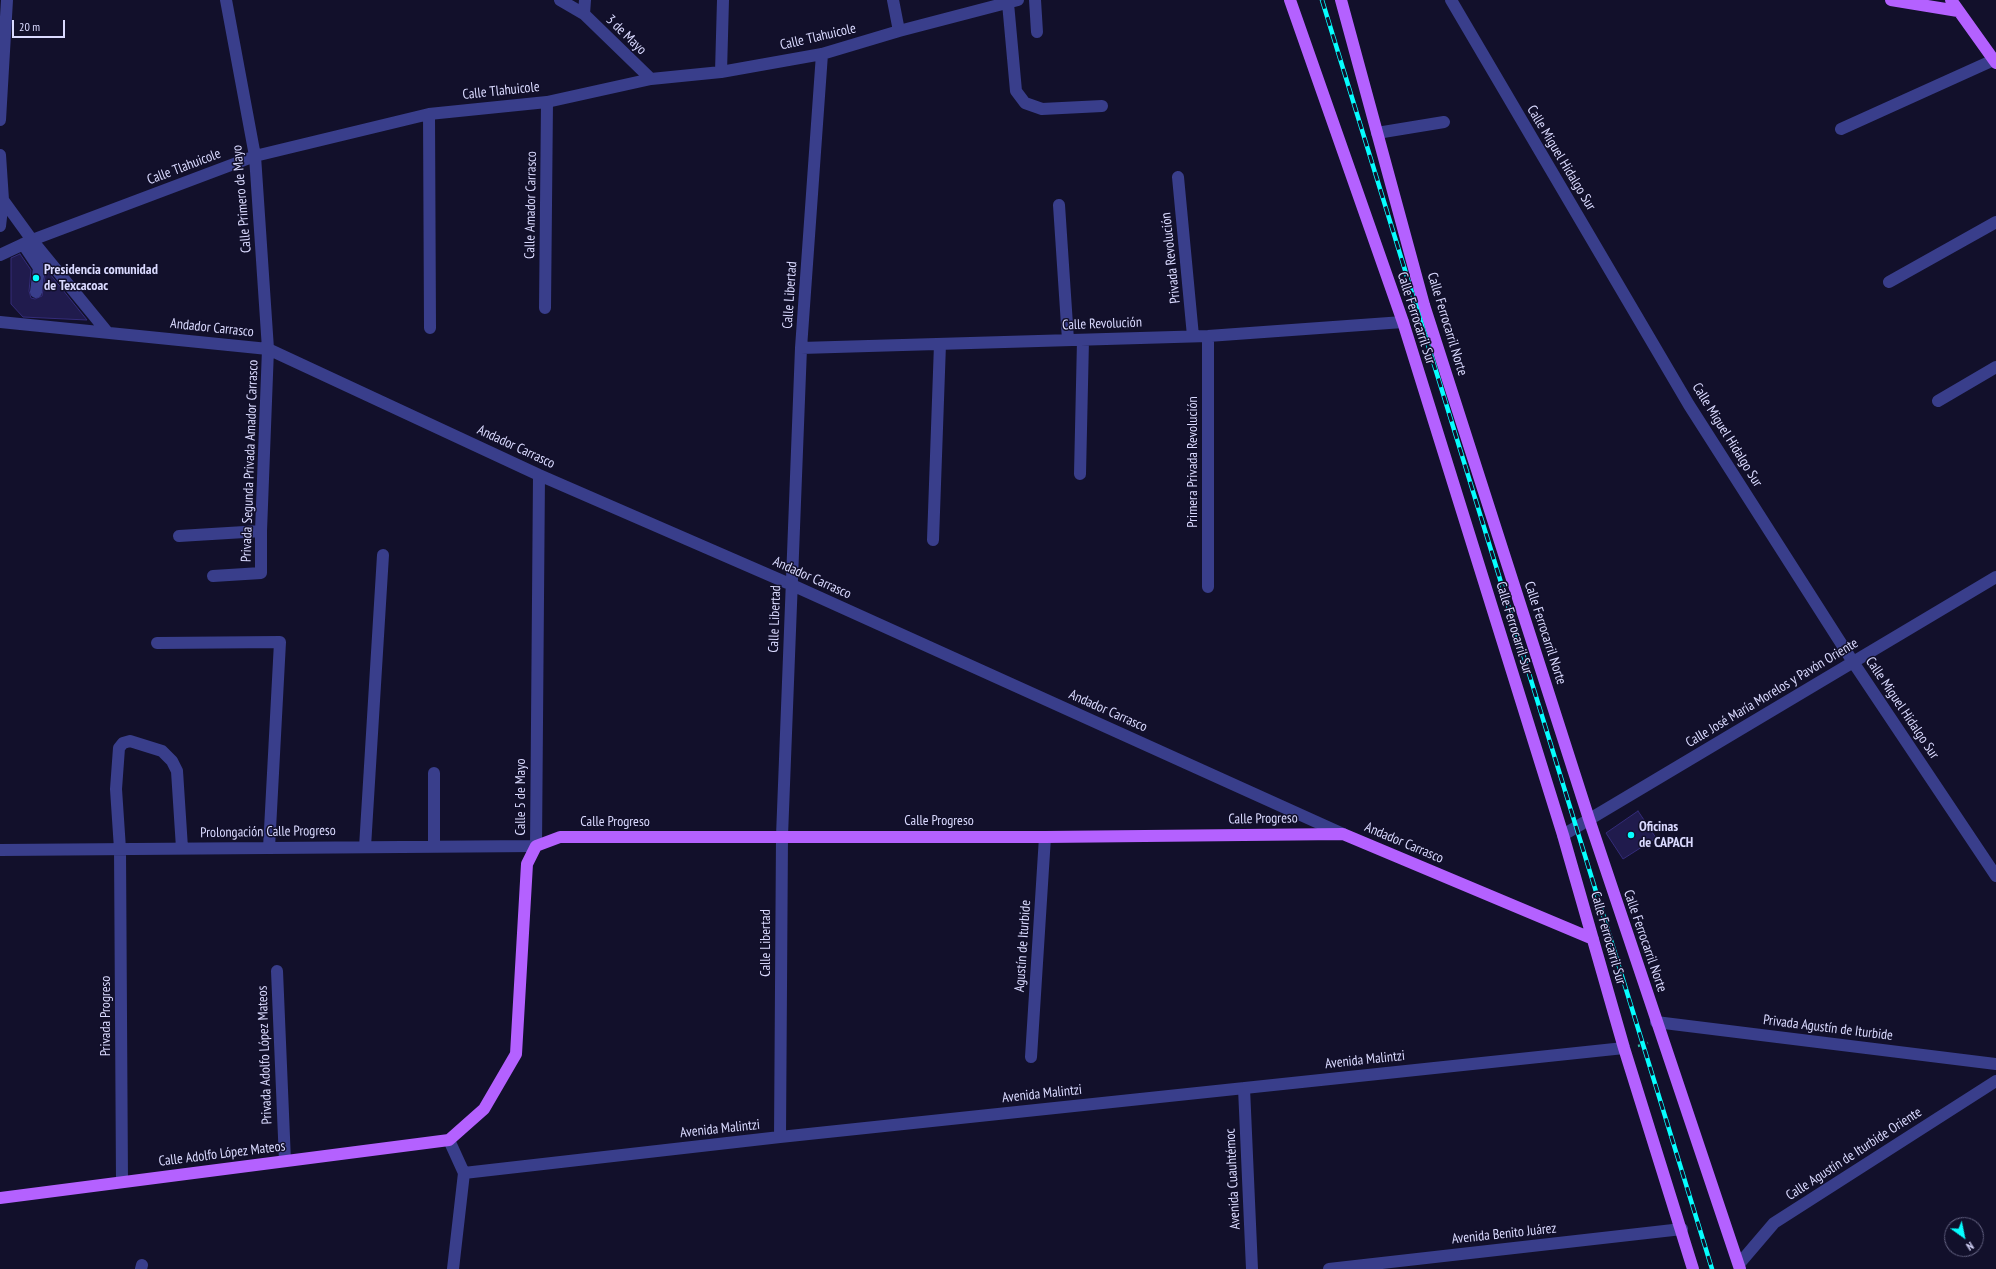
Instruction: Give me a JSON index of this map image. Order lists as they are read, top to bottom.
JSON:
{
  "streets": {
    "main road": [
      "Calle Ferrocarril Sur",
      "Calle Ferrocarril Norte",
      "Andador Carrasco",
      "Calle 5 de Mayo",
      "Calle Progreso",
      "Calle Adolfo López Mateos"
    ],
    "street": [
      "3 de Mayo",
      "Calle Tlahuicole",
      "Calle Miguel Hidalgo Sur",
      "Calle Primero de Mayo",
      "Calle Amador Carrasco",
      "Privada Revolución",
      "Calle Libertad",
      "Calle Revolución",
      "Privada Segunda Privada Amador Carrasco",
      "Primera Privada Revolución",
      "Calle José María Morelos y Pavón Oriente",
      "Prolongación Calle Progreso",
      "Agustín de Iturbide",
      "Privada Progreso",
      "Privada Agustín de Iturbide",
      "Privada Adolfo López Mateos",
      "Avenida Malintzi",
      "Calle Agustín de Iturbide Oriente",
      "Avenida Cuauhtémoc",
      "Avenida Benito Juárez"
    ]
  },
  "crossings": [
    ["3 de Mayo", "Calle Tlahuicole"],
    ["Calle Tlahuicole", "Calle Primero de Mayo"],
    ["Calle Tlahuicole", "Calle Amador Carrasco"],
    ["Calle Tlahuicole", "Calle Libertad"],
    ["Calle Miguel Hidalgo Sur", "Calle José María Morelos y Pavón Oriente"],
    ["Calle Primero de Mayo", "Andador Carrasco"],
    ["Calle Primero de Mayo", "Privada Segunda Privada Amador Carrasco"],
    ["Privada Revolución", "Calle Revolución"],
    ["Calle Libertad", "Calle Revolución"],
    ["Calle Libertad", "Andador Carrasco"],
    ["Calle Libertad", "Calle Progreso"],
    ["Calle Libertad", "Avenida Malintzi"],
    ["Calle Ferrocarril Sur", "Calle Revolución"],
    ["Calle Ferrocarril Sur", "Andador Carrasco"],
    ["Calle Ferrocarril Sur", "Calle José María Morelos y Pavón Oriente"],
    ["Calle Ferrocarril Sur", "Avenida Malintzi"],
    ["Calle Ferrocarril Sur", "Avenida Benito Juárez"],
    ["Calle Revolución", "Primera Privada Revolución"],
    ["Calle Ferrocarril Norte", "Calle José María Morelos y Pavón Oriente"],
    ["Calle Ferrocarril Norte", "Privada Agustín de Iturbide"],
    ["Calle Ferrocarril Norte", "Calle Agustín de Iturbide Oriente"],
    ["Andador Carrasco", "Privada Segunda Privada Amador Carrasco"],
    ["Andador Carrasco", "Calle 5 de Mayo"],
    ["Andador Carrasco", "Calle Progreso"],
    ["Calle 5 de Mayo", "Calle Progreso"],
    ["Calle 5 de Mayo", "Prolongación Calle Progreso"],
    ["Calle 5 de Mayo", "Calle Adolfo López Mateos"],
    ["Calle Progreso", "Prolongación Calle Progreso"],
    ["Calle Progreso", "Agustín de Iturbide"],
    ["Prolongación Calle Progreso", "Privada Progreso"],
    ["Privada Progreso", "Calle Adolfo López Mateos"],
    ["Privada Adolfo López Mateos", "Calle Adolfo López Mateos"],
    ["Avenida Malintzi", "Avenida Cuauhtémoc"]
  ],
  "places": ["Presidencia comunidad de Texcacoac", "Oficinas de CAPACH"],
  "scale_bar": "20 m",
  "north": "bottom right"
}
